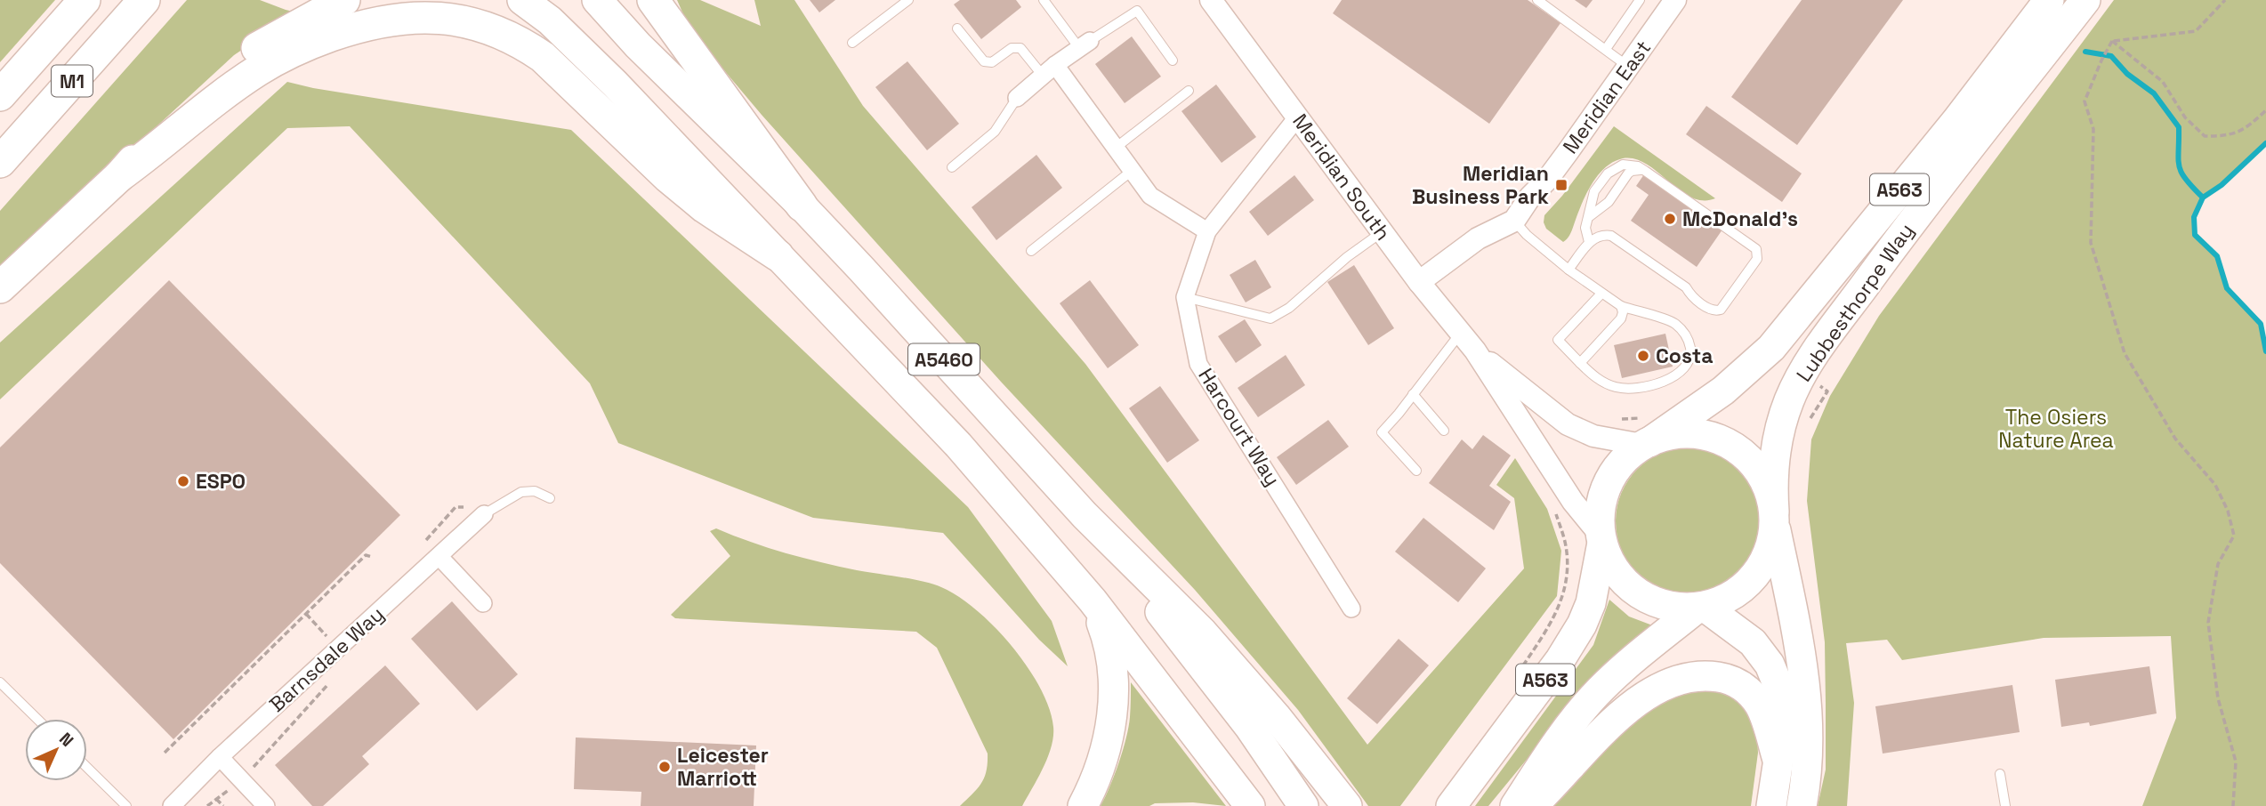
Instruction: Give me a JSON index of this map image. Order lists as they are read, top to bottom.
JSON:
{
  "streets": {
    "highway": [
      "M1",
      "A563",
      "Lubbesthorpe Way",
      "A5460"
    ],
    "street": [
      "Meridian East",
      "Meridian South",
      "Harcourt Way",
      "Barnsdale Way"
    ]
  },
  "crossings": [
    ["Meridian East", "Meridian South"],
    ["Meridian South", "A563"],
    ["Meridian South", "Lubbesthorpe Way"],
    ["A563", "Lubbesthorpe Way"]
  ],
  "parks": ["The Osiers Nature Area"],
  "places": {
    "transit": ["Meridian Business Park"],
    "other": [
      "McDonald's",
      "Costa",
      "ESPO",
      "Leicester Marriott"
    ]
  },
  "north": "top right"
}
